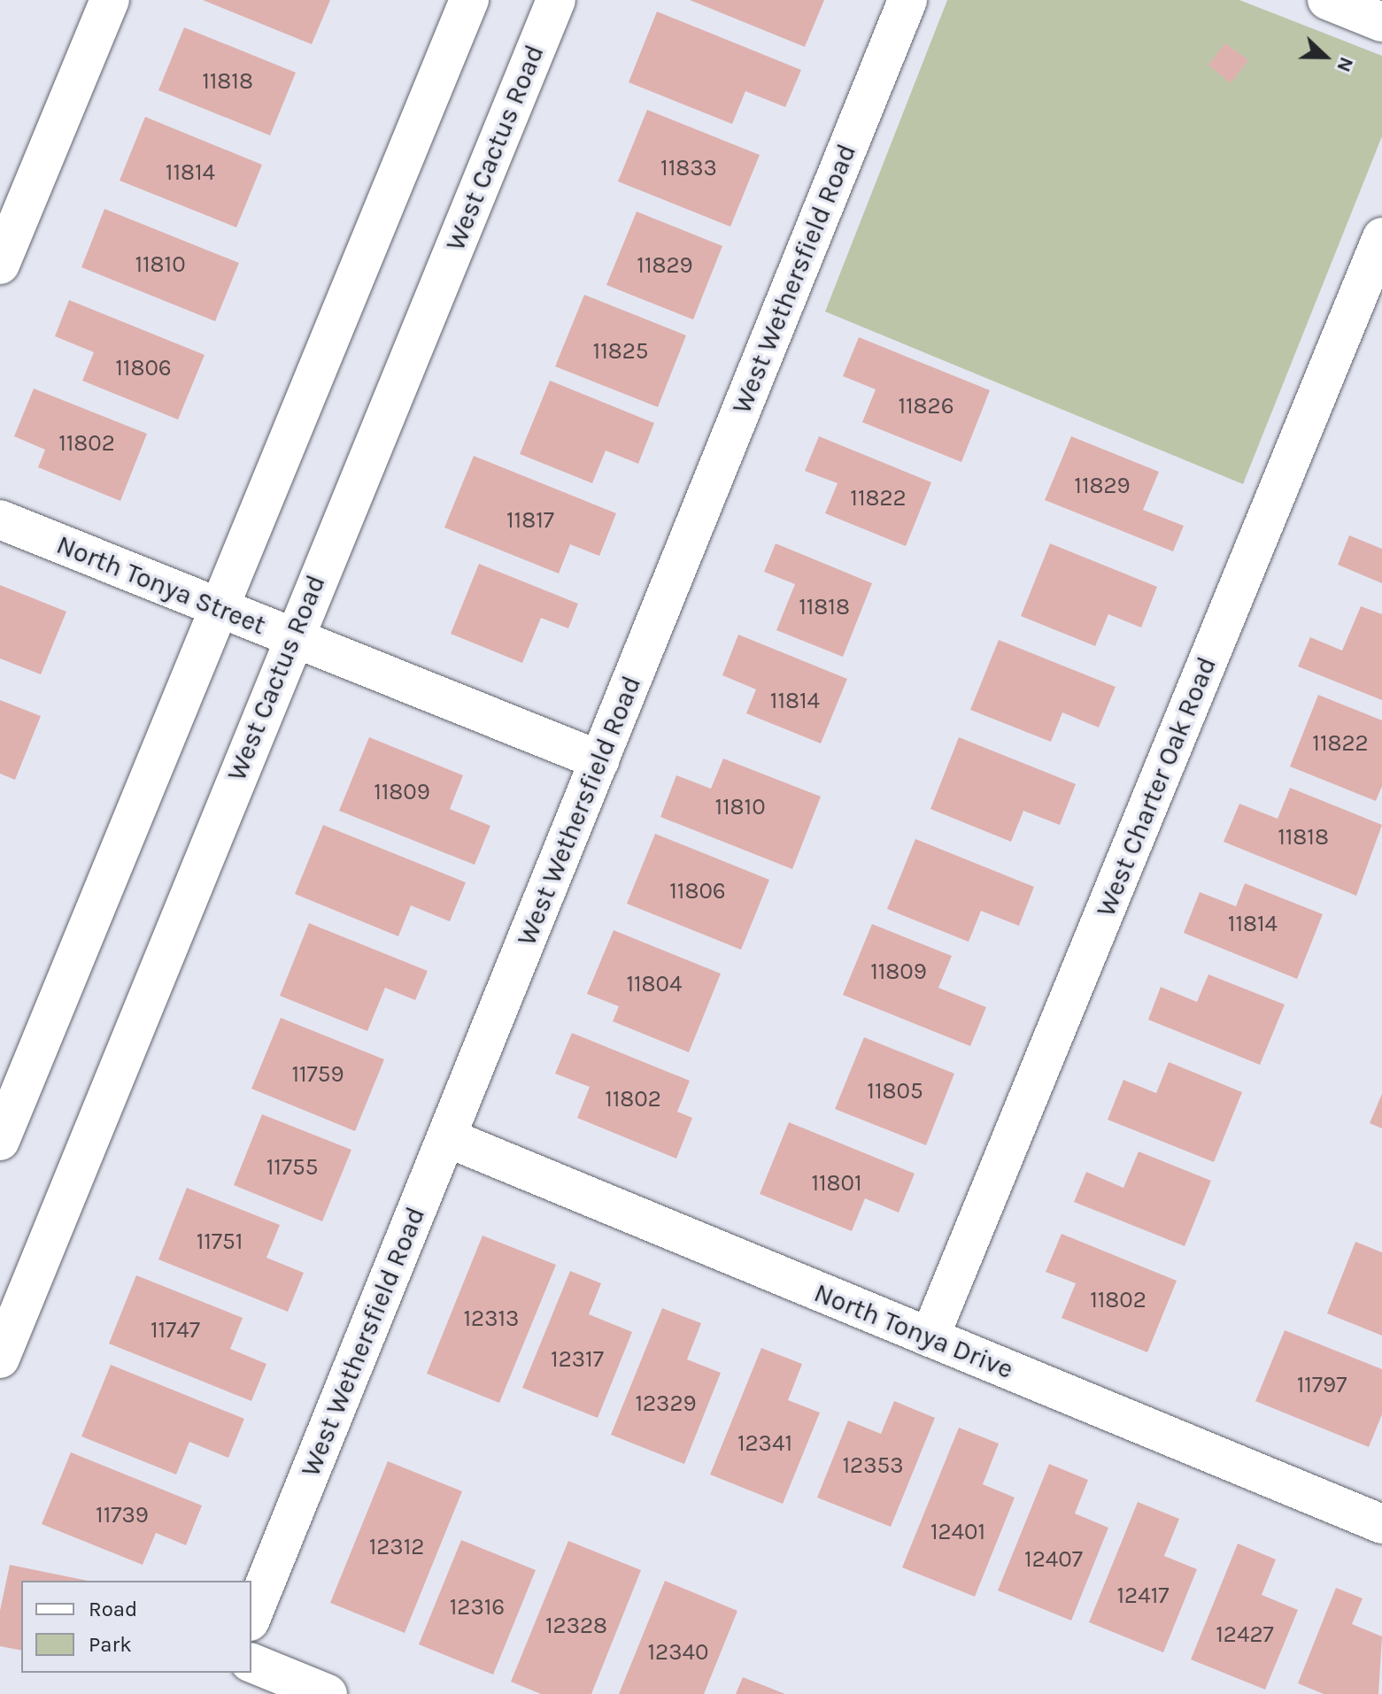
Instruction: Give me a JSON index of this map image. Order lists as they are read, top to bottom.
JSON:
{
  "streets": {
    "street": [
      "West Cactus Road",
      "West Wethersfield Road",
      "North Tonya Street",
      "West Charter Oak Road",
      "North Tonya Drive"
    ]
  },
  "crossings": [
    ["West Cactus Road", "North Tonya Street"],
    ["West Wethersfield Road", "North Tonya Street"],
    ["West Wethersfield Road", "North Tonya Drive"],
    ["West Charter Oak Road", "North Tonya Drive"]
  ],
  "house_numbers": [
    "11818",
    "11833",
    "11814",
    "11810",
    "11829",
    "11825",
    "11806",
    "11826",
    "11802",
    "11829",
    "11822",
    "11817",
    "11818",
    "11814",
    "11822",
    "11809",
    "11810",
    "11818",
    "11806",
    "11814",
    "11809",
    "11804",
    "11759",
    "11805",
    "11802",
    "11755",
    "11801",
    "11751",
    "11802",
    "12313",
    "11747",
    "12317",
    "11797",
    "12329",
    "12341",
    "12353",
    "11739",
    "12401",
    "12312",
    "12407",
    "12417",
    "12316",
    "12328",
    "12427",
    "12340"
  ],
  "legend": ["Road", "Park"],
  "north": "right"
}
